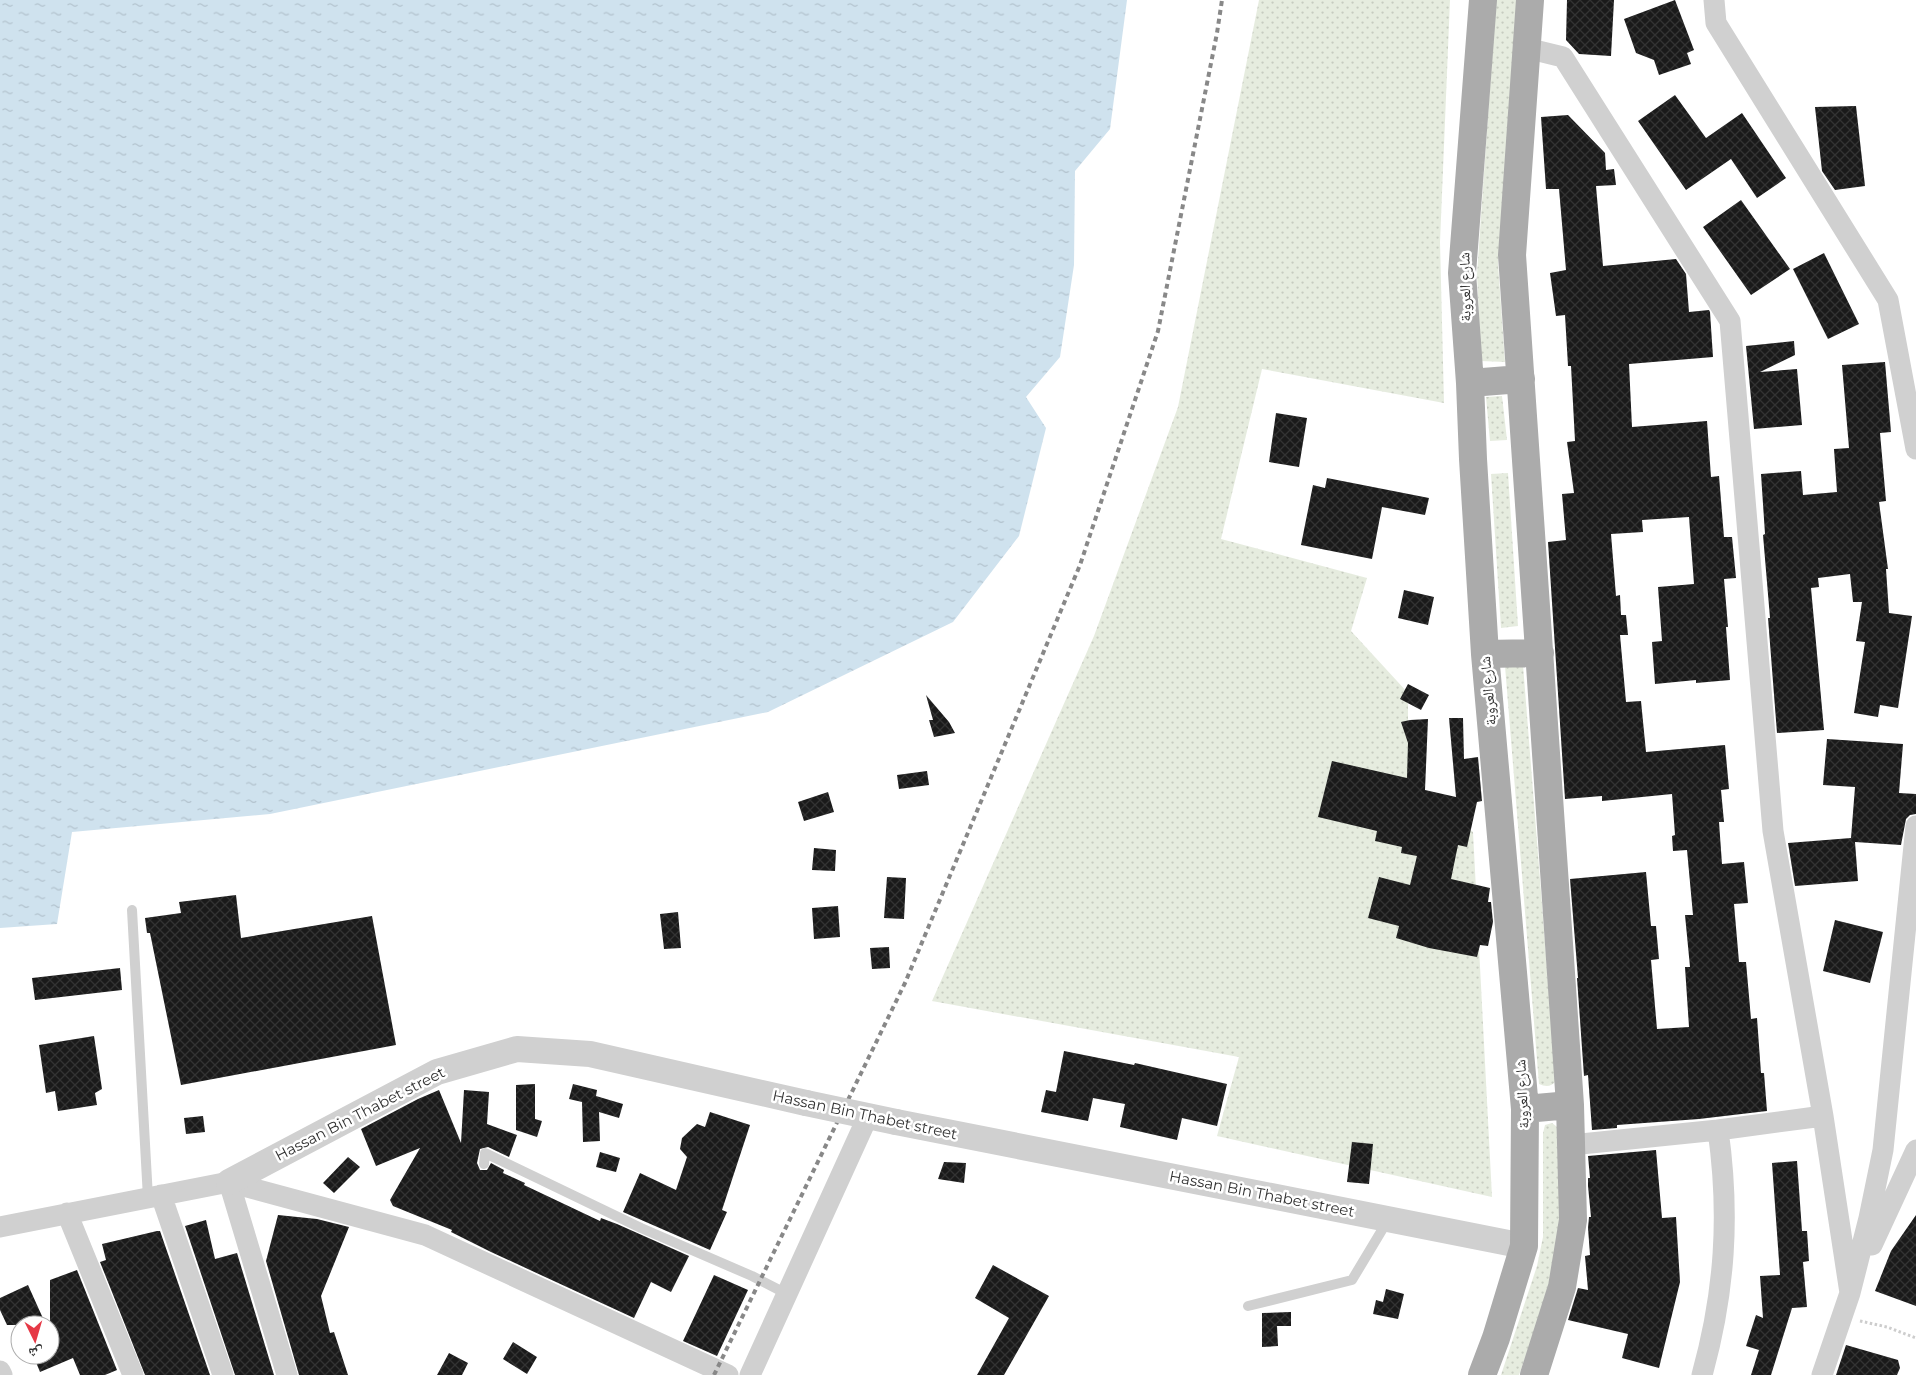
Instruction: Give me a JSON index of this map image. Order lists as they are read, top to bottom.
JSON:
{
  "streets": {
    "main road": ["شارع العروبة"],
    "street": ["Hassan Bin Thabet street"]
  },
  "crossings": [
    ["شارع العروبة", "Hassan Bin Thabet street"]
  ],
  "north": "bottom"
}
